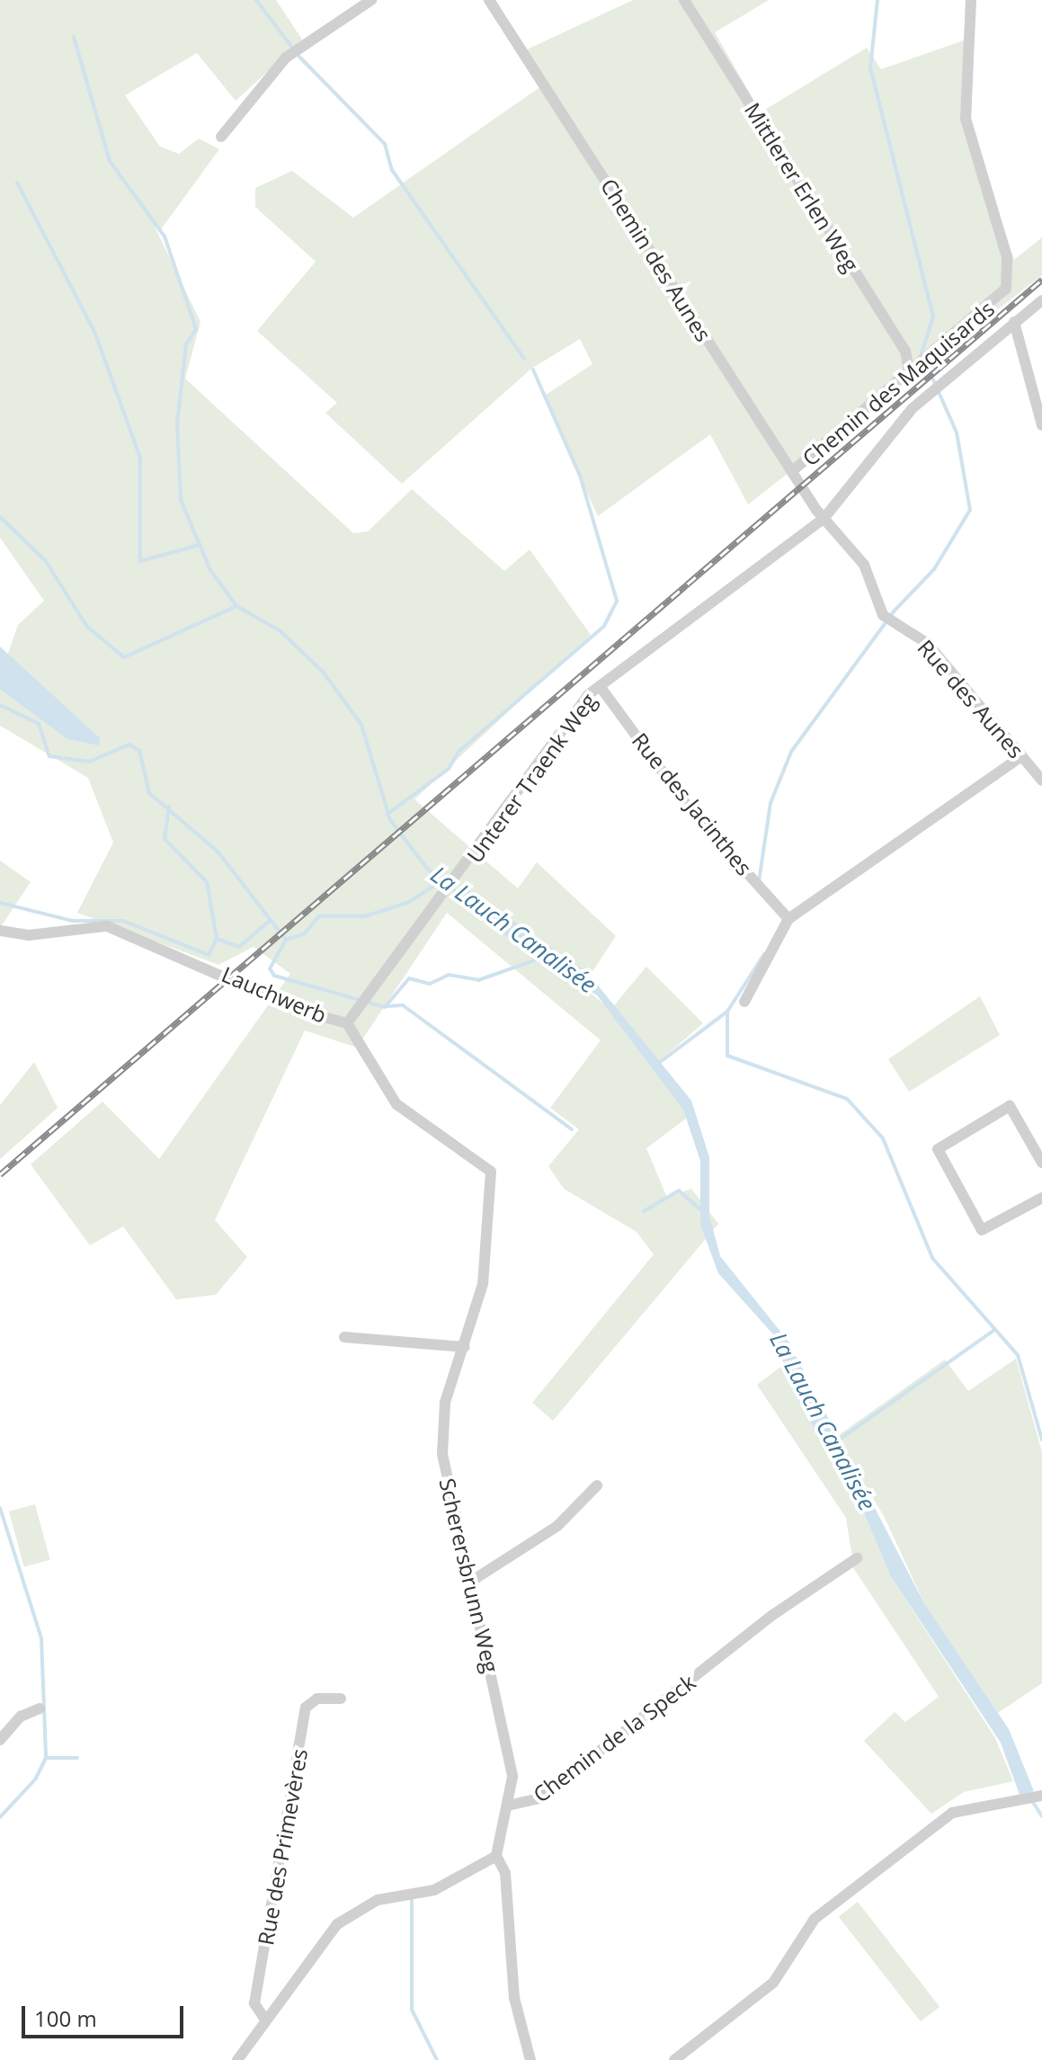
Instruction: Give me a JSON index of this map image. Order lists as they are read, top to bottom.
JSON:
{
  "streets": {
    "street": [
      "Mittlerer Erlen Weg",
      "Chemin des Aunes",
      "Chemin des Maquisards",
      "Rue des Aunes",
      "Unterer Traenk Weg",
      "Rue des Jacinthes",
      "Lauchwerb",
      "Scherersbrunn Weg",
      "Chemin de la Speck",
      "Rue des Primevères"
    ]
  },
  "crossings": [
    ["Mittlerer Erlen Weg", "Chemin des Maquisards"],
    ["Chemin des Aunes", "Chemin des Maquisards"],
    ["Chemin des Aunes", "Rue des Aunes"],
    ["Chemin des Aunes", "Unterer Traenk Weg"],
    ["Rue des Aunes", "Unterer Traenk Weg"],
    ["Unterer Traenk Weg", "Rue des Jacinthes"],
    ["Unterer Traenk Weg", "Lauchwerb"],
    ["Lauchwerb", "Scherersbrunn Weg"],
    ["Scherersbrunn Weg", "Chemin de la Speck"]
  ],
  "water": ["La Lauch Canalisée"],
  "scale_bar": "100 m"
}
